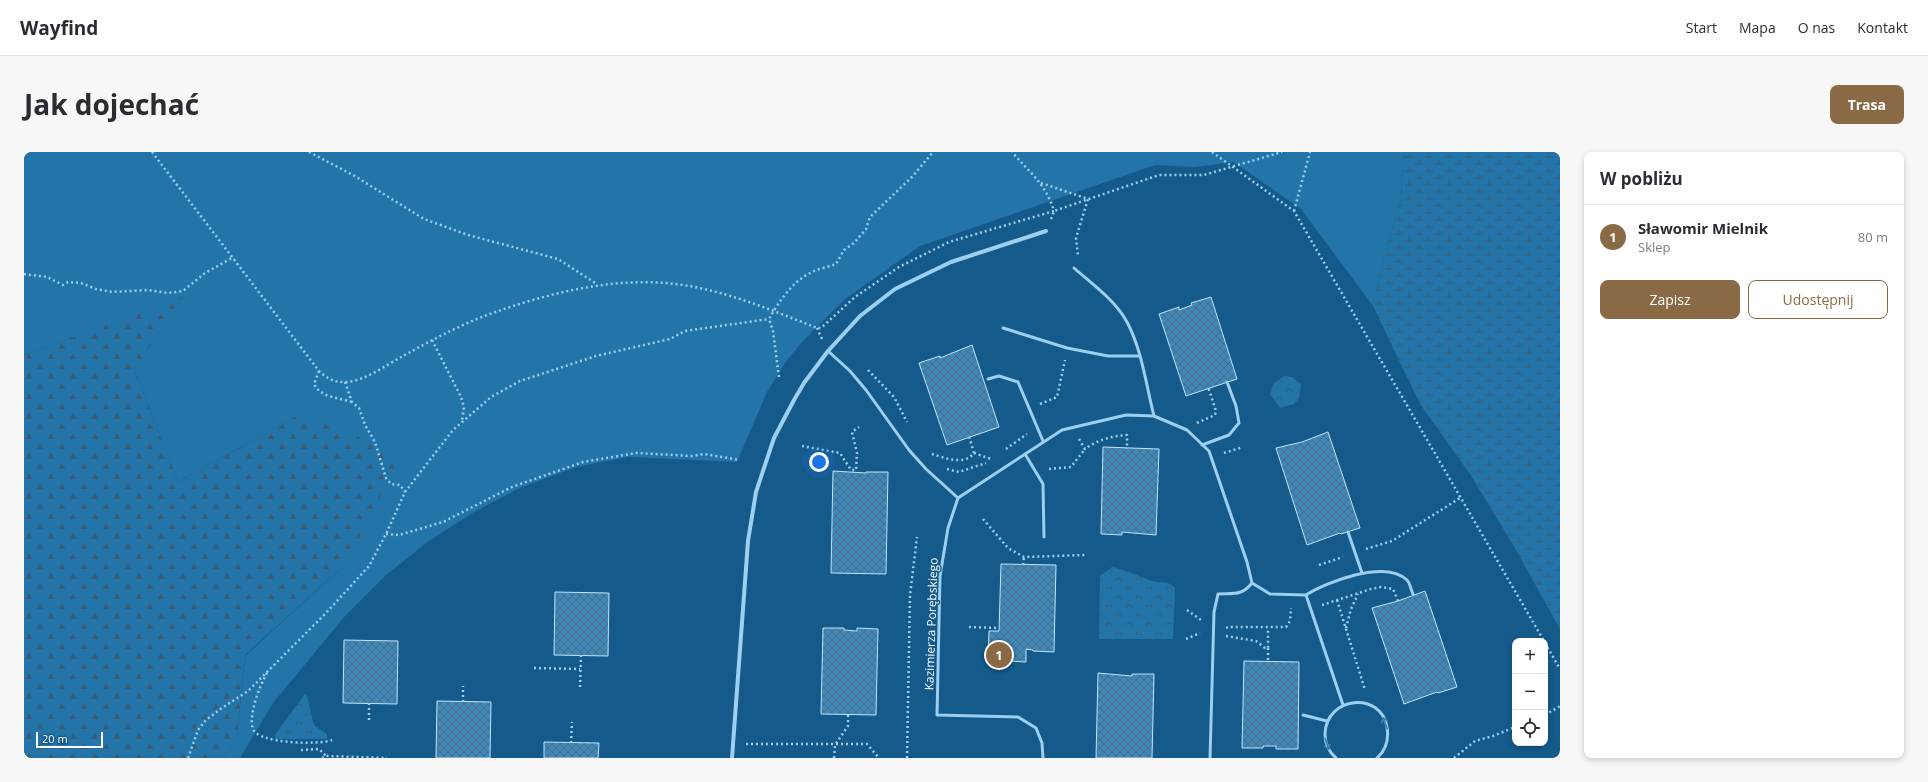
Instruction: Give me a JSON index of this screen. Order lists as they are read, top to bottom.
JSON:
{
  "streets": {
    "lane": ["Kazimierza Porębskiego"]
  },
  "scale_bar": "20 m",
  "page": {
    "header": "Wayfind",
    "nav": [
      "Start",
      "Mapa",
      "O nas",
      "Kontakt"
    ],
    "title": "Jak dojechać",
    "buttons": [
      "Trasa",
      ["Zapisz", "Udostępnij"]
    ],
    "heading": "W pobliżu",
    "list": [
      {
        "mark": "1",
        "name": "Sławomir Mielnik",
        "note": "Sklep",
        "value": "80 m"
      }
    ],
    "map_buttons": ["+", "−"],
    "pins": "1",
    "scale": "20 m"
  }
}
